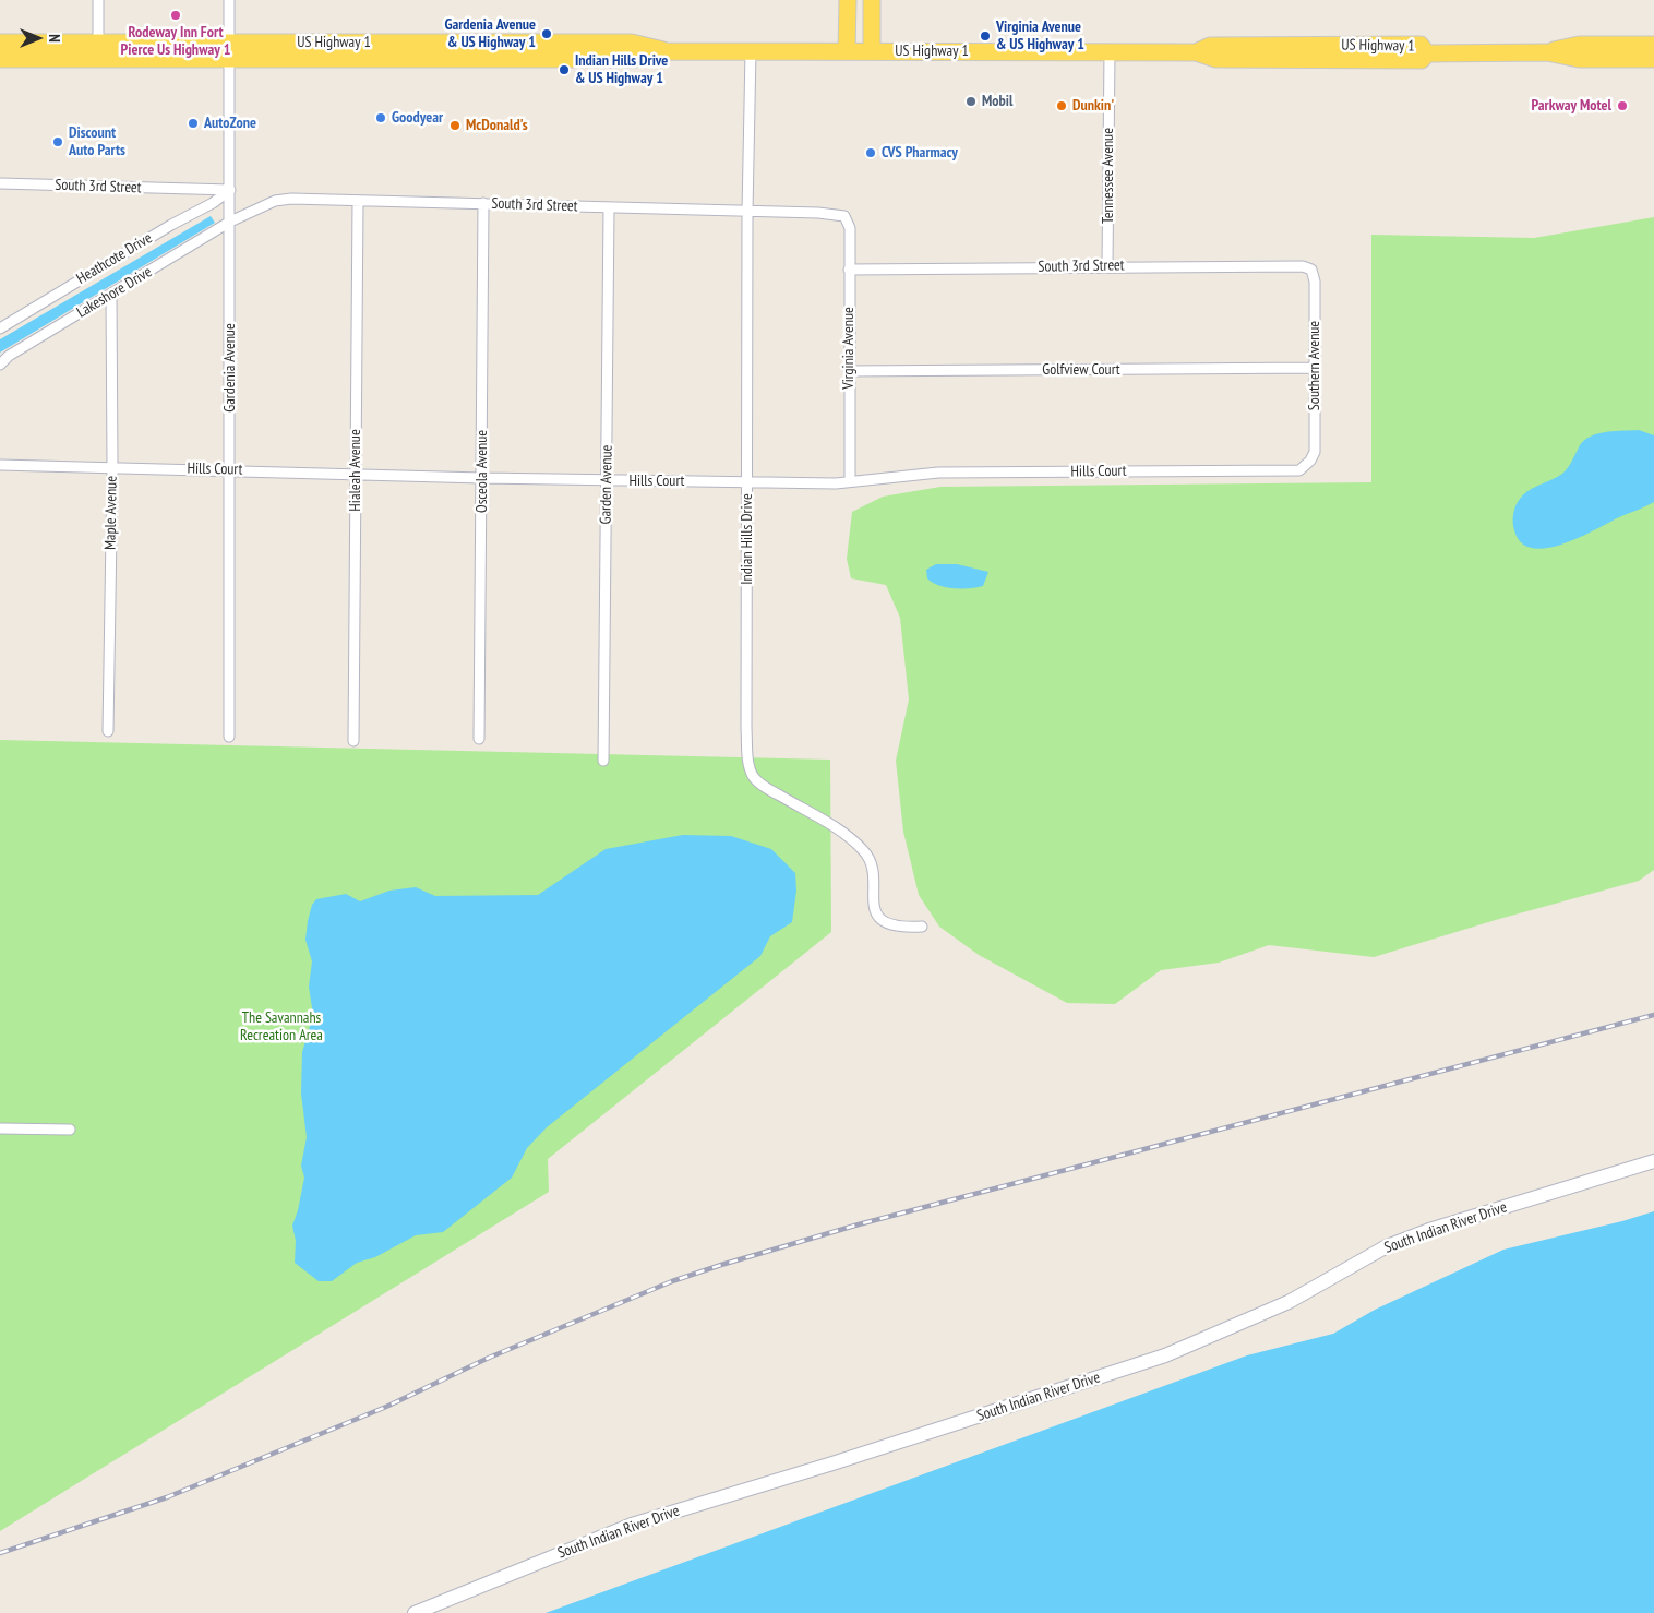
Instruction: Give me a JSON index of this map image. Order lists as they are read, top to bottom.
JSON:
{
  "streets": {
    "main road": ["US Highway 1", "South Indian River Drive"],
    "street": [
      "Tennessee Avenue",
      "South 3rd Street",
      "Heathcote Drive",
      "Lakeshore Drive",
      "Virginia Avenue",
      "Southern Avenue",
      "Gardenia Avenue",
      "Golfview Court",
      "Hills Court",
      "Hialeah Avenue",
      "Osceola Avenue",
      "Garden Avenue",
      "Maple Avenue",
      "Indian Hills Drive"
    ]
  },
  "crossings": [
    ["US Highway 1", "Tennessee Avenue"],
    ["US Highway 1", "Gardenia Avenue"],
    ["US Highway 1", "Indian Hills Drive"],
    ["Tennessee Avenue", "South 3rd Street"],
    ["South 3rd Street", "Heathcote Drive"],
    ["South 3rd Street", "Lakeshore Drive"],
    ["South 3rd Street", "Virginia Avenue"],
    ["South 3rd Street", "Southern Avenue"],
    ["South 3rd Street", "Gardenia Avenue"],
    ["South 3rd Street", "Hialeah Avenue"],
    ["South 3rd Street", "Osceola Avenue"],
    ["South 3rd Street", "Garden Avenue"],
    ["South 3rd Street", "Indian Hills Drive"],
    ["Heathcote Drive", "Gardenia Avenue"],
    ["Lakeshore Drive", "Gardenia Avenue"],
    ["Lakeshore Drive", "Maple Avenue"],
    ["Virginia Avenue", "Golfview Court"],
    ["Virginia Avenue", "Hills Court"],
    ["Southern Avenue", "Golfview Court"],
    ["Southern Avenue", "Hills Court"],
    ["Gardenia Avenue", "Hills Court"],
    ["Hills Court", "Hialeah Avenue"],
    ["Hills Court", "Osceola Avenue"],
    ["Hills Court", "Garden Avenue"],
    ["Hills Court", "Maple Avenue"],
    ["Hills Court", "Indian Hills Drive"]
  ],
  "parks": ["The Savannahs Recreation Area"],
  "places": [
    "Rodeway Inn Fort Pierce Us Highway 1",
    "Gardenia Avenue & US Highway 1",
    "Virginia Avenue & US Highway 1",
    "Indian Hills Drive & US Highway 1",
    "Mobil",
    "Dunkin'",
    "Parkway Motel",
    "Goodyear",
    "AutoZone",
    "McDonald's",
    "Discount Auto Parts",
    "CVS Pharmacy"
  ],
  "north": "right"
}
